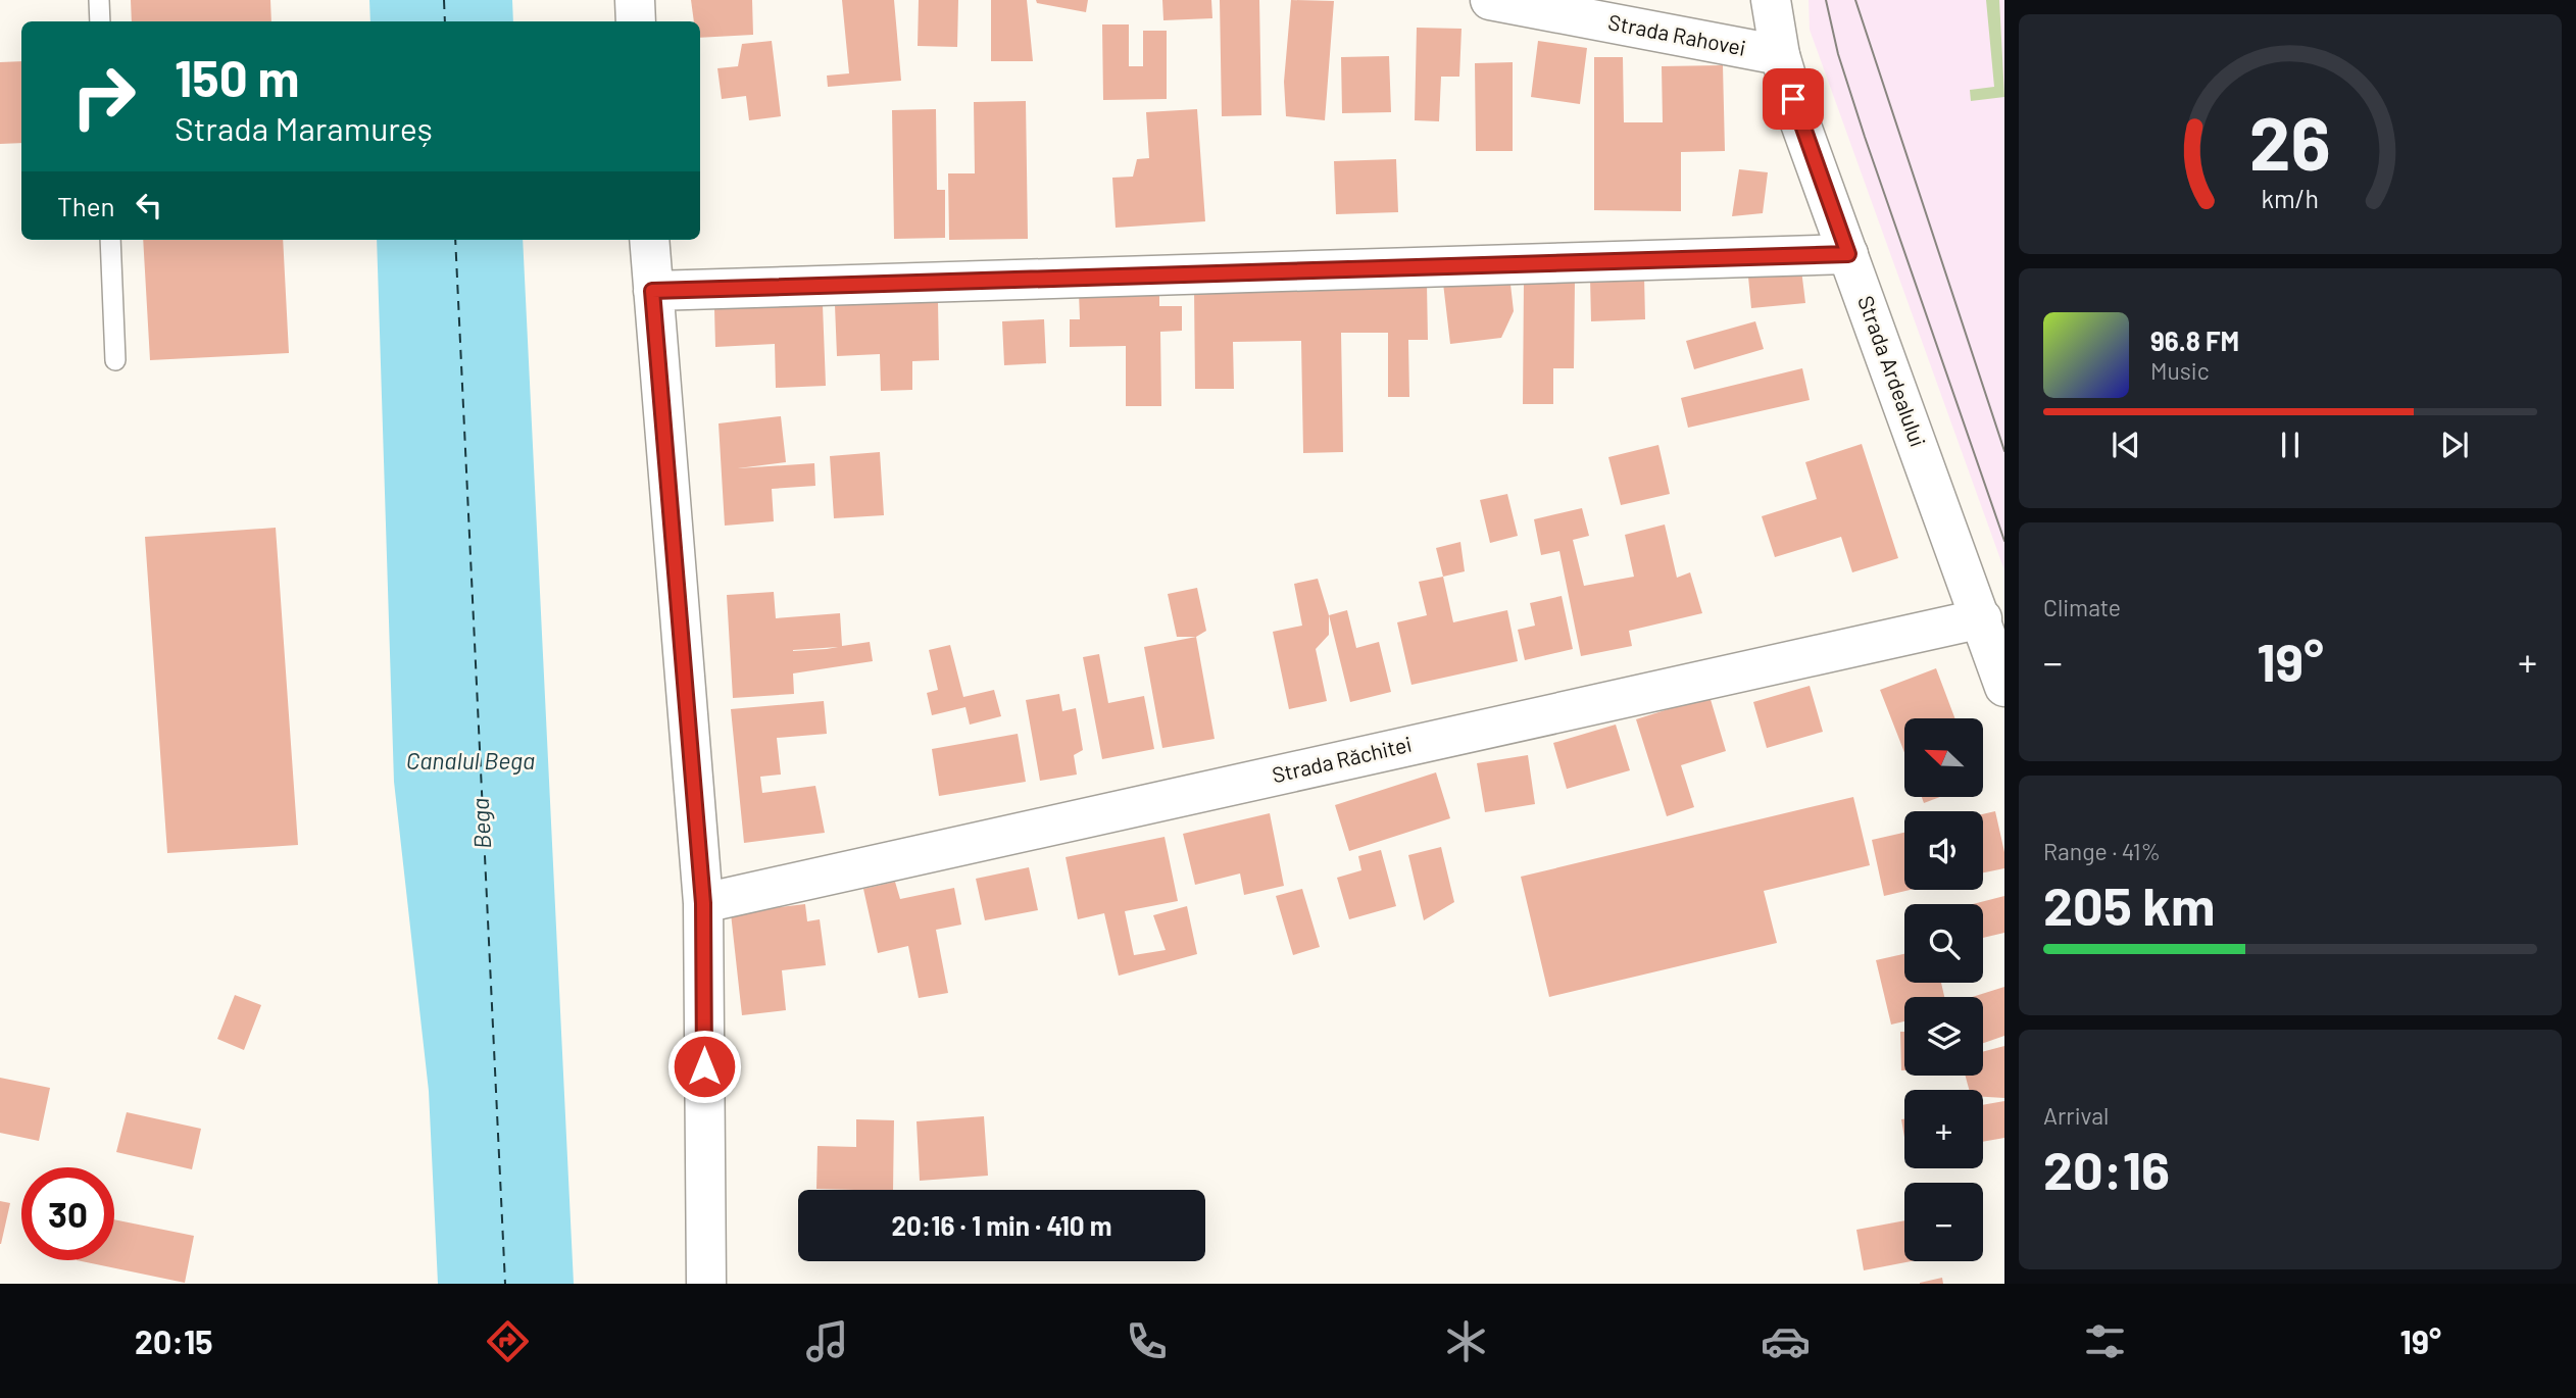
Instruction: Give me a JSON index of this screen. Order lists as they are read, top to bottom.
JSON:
{
  "streets": {
    "street": ["Strada Rahovei", "Strada Ardealului", "Strada Răchitei"]
  },
  "crossings": [
    ["Strada Rahovei", "Strada Ardealului"],
    ["Strada Ardealului", "Strada Răchitei"]
  ],
  "water": ["Canalul Bega", "Bega"],
  "north": "top left",
  "page": {
    "turn": ["150 m", "Strada Maramureș"],
    "then": "Then",
    "song": ["96.8 FM", "Music"],
    "tile": [
      "Climate",
      ["Range · 41%", "205 km"],
      ["Arrival", "20:16"]
    ],
    "heat": ["−", "19°", "+"],
    "map_buttons": ["+", "−"],
    "limit": "30",
    "trip": "20:16 · 1 min · 410 m",
    "tabs": ["20:15", "19°"],
    "gauge": ["26", "km/h"]
  }
}
